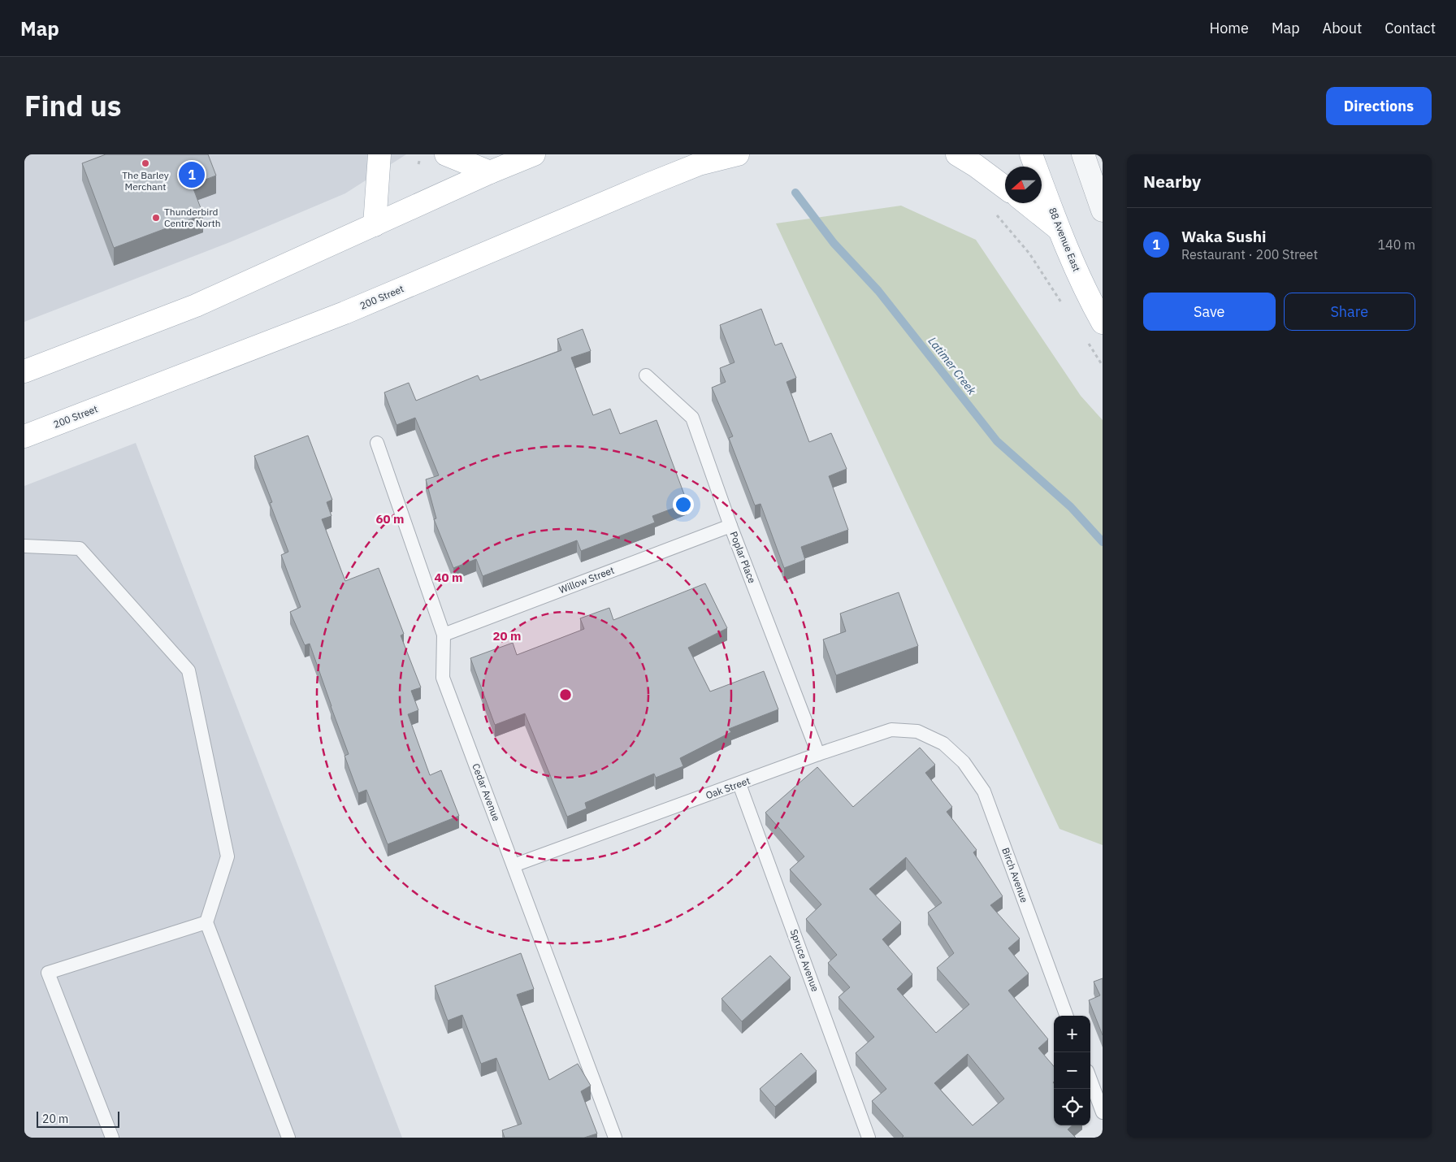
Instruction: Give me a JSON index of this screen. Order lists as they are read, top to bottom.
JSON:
{
  "streets": {
    "main road": ["88 Avenue East", "200 Street"],
    "lane": [
      "Poplar Place",
      "Willow Street",
      "Oak Street",
      "Cedar Avenue",
      "Birch Avenue",
      "Spruce Avenue"
    ]
  },
  "crossings": [
    ["Poplar Place", "Willow Street"],
    ["Poplar Place", "Oak Street"],
    ["Willow Street", "Cedar Avenue"],
    ["Oak Street", "Cedar Avenue"],
    ["Oak Street", "Birch Avenue"],
    ["Oak Street", "Spruce Avenue"]
  ],
  "water": ["Latimer Creek"],
  "places": ["The Barley Merchant", "Thunderbird Centre North"],
  "scale_bar": "20 m",
  "north": "left",
  "page": {
    "header": "Map",
    "nav": [
      "Home",
      "Map",
      "About",
      "Contact"
    ],
    "title": "Find us",
    "buttons": [
      "Directions",
      ["Save", "Share"]
    ],
    "heading": "Nearby",
    "pins": "1",
    "list": [
      {
        "mark": "1",
        "name": "Waka Sushi",
        "note": "Restaurant · 200 Street",
        "value": "140 m"
      }
    ],
    "map_buttons": ["+", "−"],
    "scale": "20 m"
  },
  "rings": ["60 m", "40 m", "20 m"]
}
